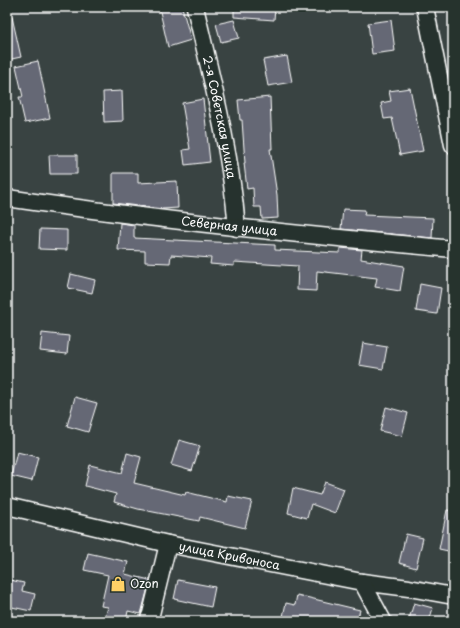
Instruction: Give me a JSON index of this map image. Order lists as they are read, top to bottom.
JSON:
{
  "streets": {
    "street": ["2-я Советская улица", "Северная улица", "улица Кривоноса"]
  },
  "crossings": [
    ["2-я Советская улица", "Северная улица"]
  ],
  "places": {
    "shop": ["Ozon"]
  }
}
